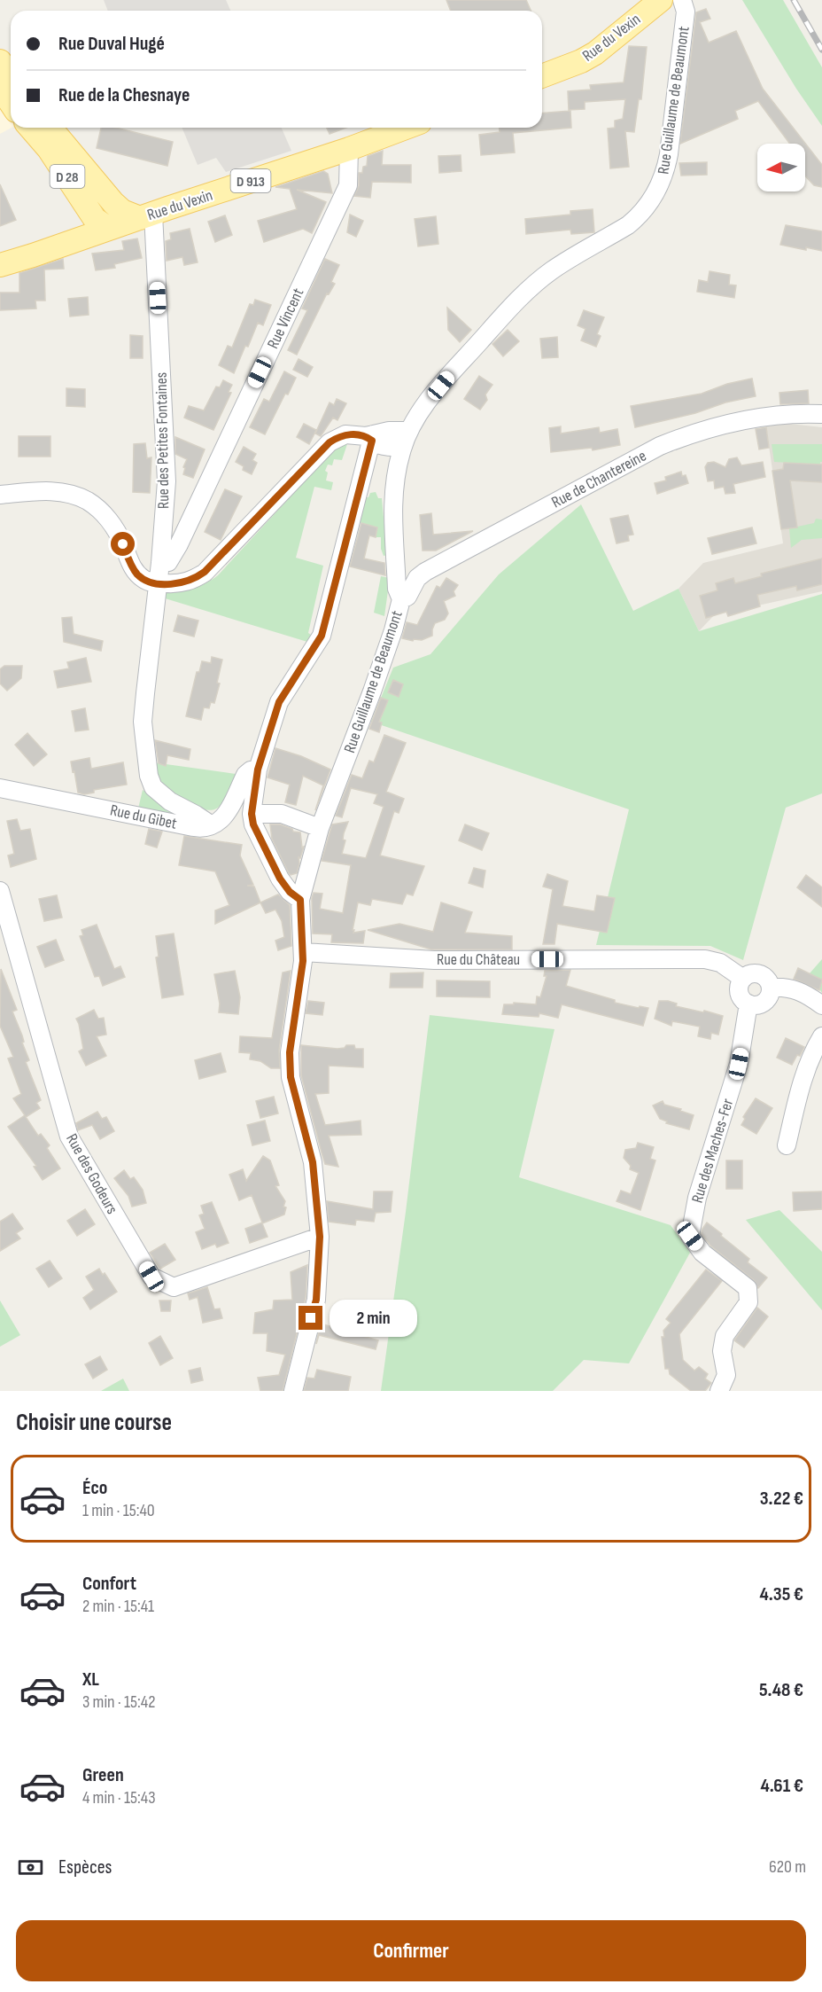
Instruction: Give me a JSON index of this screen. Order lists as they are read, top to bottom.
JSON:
{
  "streets": {
    "main road": ["Rue du Vexin", "D 28", "D 913"],
    "street": [
      "Rue Guillaume de Beaumont",
      "Rue Vincent",
      "Rue des Petites Fontaines",
      "Rue de Chantereine",
      "Rue du Gibet",
      "Rue du Château",
      "Rue des Maches-Fer",
      "Rue des Godeurs"
    ]
  },
  "crossings": [
    ["Rue du Vexin", "D 28"],
    ["Rue du Vexin", "Rue Vincent"],
    ["Rue du Vexin", "Rue des Petites Fontaines"],
    ["Rue Guillaume de Beaumont", "Rue de Chantereine"],
    ["Rue Guillaume de Beaumont", "Rue du Château"],
    ["Rue Guillaume de Beaumont", "Rue des Godeurs"],
    ["D 28", "Rue des Petites Fontaines"],
    ["Rue Vincent", "Rue des Petites Fontaines"],
    ["Rue des Petites Fontaines", "Rue du Gibet"],
    ["Rue du Château", "Rue des Maches-Fer"]
  ],
  "north": "left",
  "page": {
    "banner": ["Rue Duval Hugé", "Rue de la Chesnaye"],
    "bubble": "2 min",
    "heading": "Choisir une course",
    "list": [
      {
        "name": "Éco",
        "note": "1 min · 15:40",
        "value": "3.22 €"
      },
      {
        "name": "Confort",
        "note": "2 min · 15:41",
        "value": "4.35 €"
      },
      {
        "name": "XL",
        "note": "3 min · 15:42",
        "value": "5.48 €"
      },
      {
        "name": "Green",
        "note": "4 min · 15:43",
        "value": "4.61 €"
      }
    ],
    "pay": ["Espèces", "620 m"],
    "buttons": "Confirmer"
  }
}
